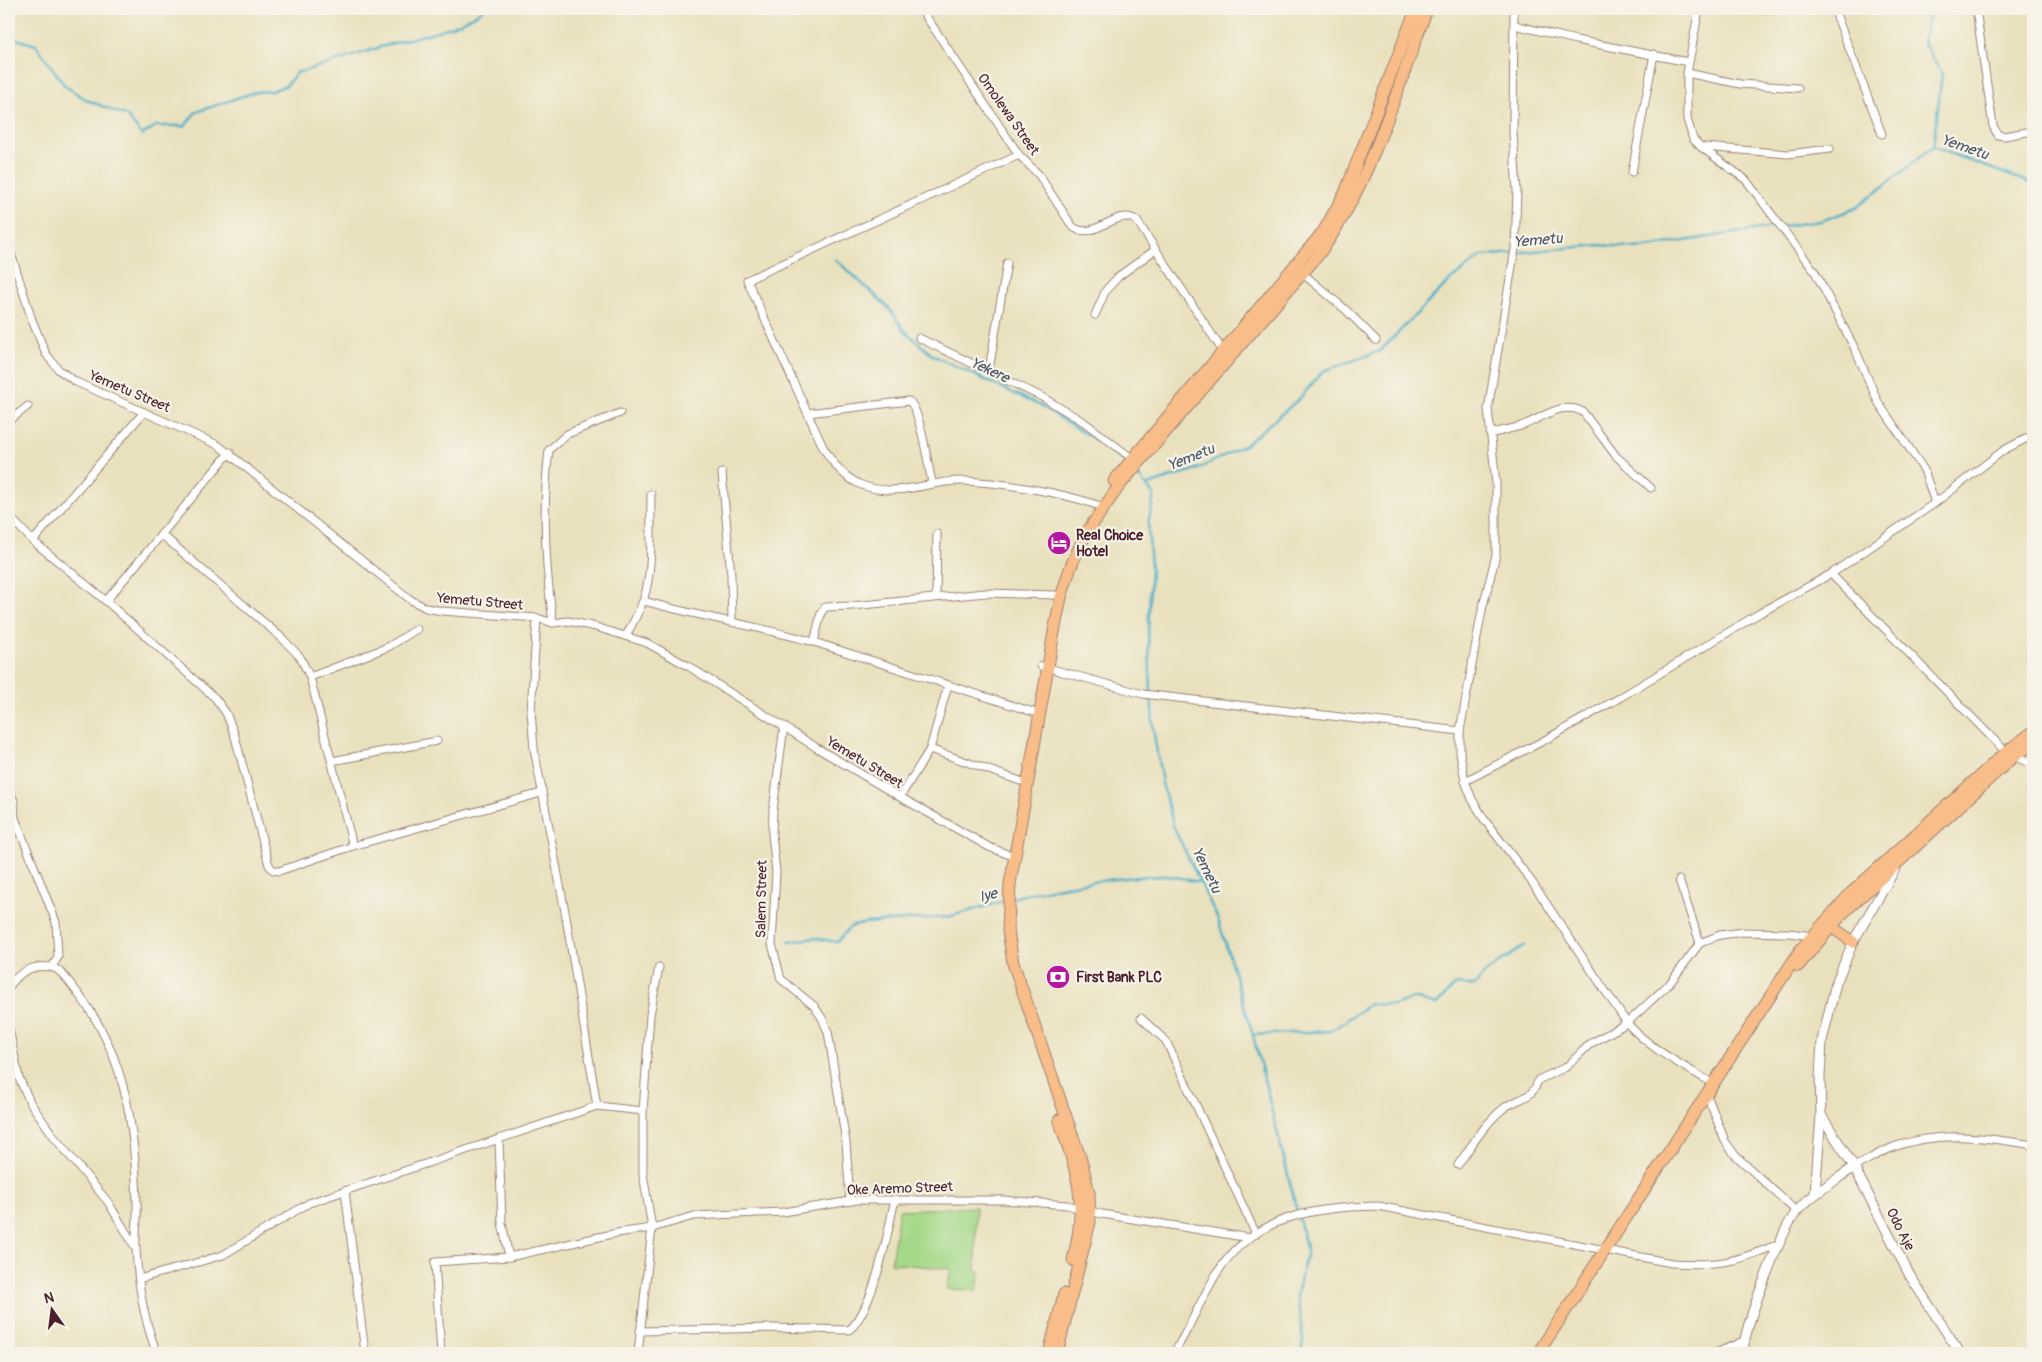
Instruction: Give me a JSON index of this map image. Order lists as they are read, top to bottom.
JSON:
{
  "streets": {
    "street": [
      "Omolewa Street",
      "Yemetu Street",
      "Salem Street",
      "Oke Aremo Street",
      "Odo Aje"
    ]
  },
  "crossings": [
    ["Yemetu Street", "Salem Street"],
    ["Salem Street", "Oke Aremo Street"]
  ],
  "water": ["Yemetu", "Yekere", "Iye"],
  "places": {
    "hotel": ["Real Choice Hotel"],
    "bank": ["First Bank PLC"]
  },
  "north": "top"
}
